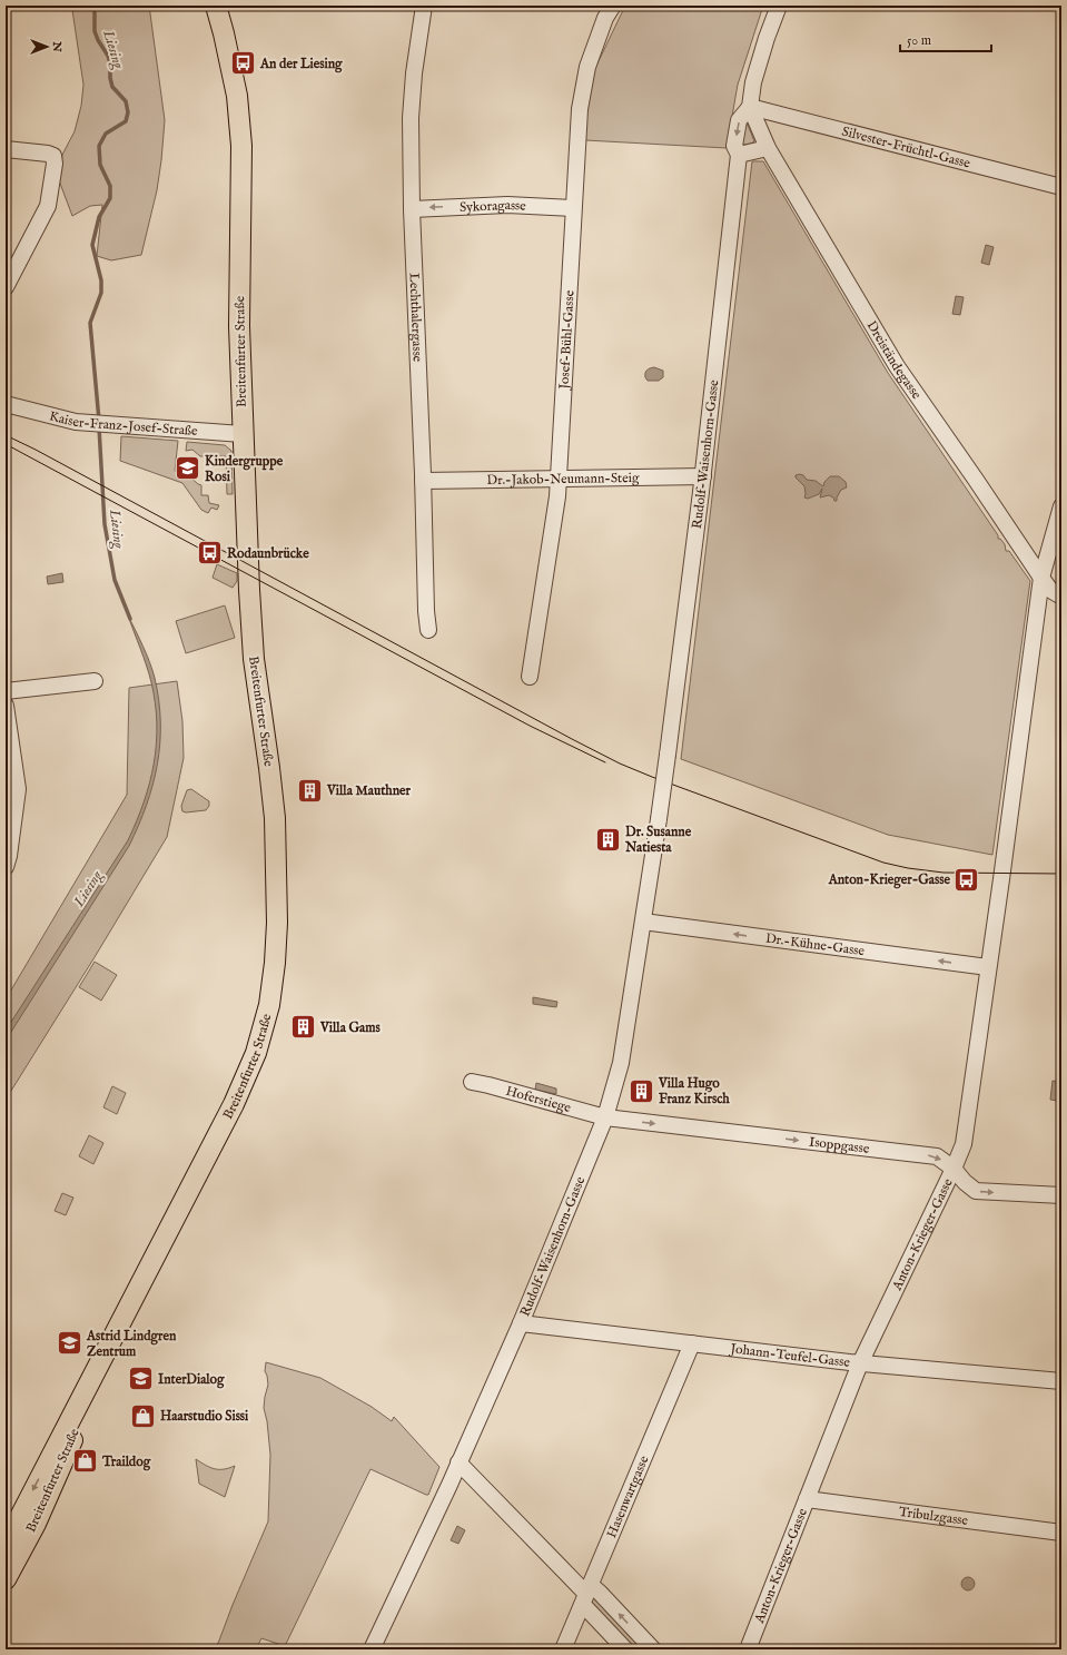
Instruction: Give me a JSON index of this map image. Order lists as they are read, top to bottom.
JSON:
{
  "streets": {
    "main road": ["Breitenfurter Straße"],
    "street": [
      "Silvester-Früchtl-Gasse",
      "Sykoragasse",
      "Lechthalergasse",
      "Josef-Bühl-Gasse",
      "Dreiständegasse",
      "Kaiser-Franz-Josef-Straße",
      "Rudolf-Waisenhorn-Gasse",
      "Dr.-Jakob-Neumann-Steig",
      "Dr.-Kühne-Gasse",
      "Hoferstiege",
      "Isoppgasse",
      "Anton-Krieger-Gasse",
      "Johann-Teufel-Gasse",
      "Hasenwartgasse",
      "Tribulzgasse"
    ]
  },
  "crossings": [
    ["Silvester-Früchtl-Gasse", "Dreiständegasse"],
    ["Silvester-Früchtl-Gasse", "Rudolf-Waisenhorn-Gasse"],
    ["Sykoragasse", "Lechthalergasse"],
    ["Sykoragasse", "Josef-Bühl-Gasse"],
    ["Lechthalergasse", "Dr.-Jakob-Neumann-Steig"],
    ["Josef-Bühl-Gasse", "Dr.-Jakob-Neumann-Steig"],
    ["Breitenfurter Straße", "Kaiser-Franz-Josef-Straße"],
    ["Dreiständegasse", "Rudolf-Waisenhorn-Gasse"],
    ["Dreiständegasse", "Anton-Krieger-Gasse"],
    ["Rudolf-Waisenhorn-Gasse", "Dr.-Jakob-Neumann-Steig"],
    ["Rudolf-Waisenhorn-Gasse", "Dr.-Kühne-Gasse"],
    ["Rudolf-Waisenhorn-Gasse", "Hoferstiege"],
    ["Rudolf-Waisenhorn-Gasse", "Isoppgasse"],
    ["Rudolf-Waisenhorn-Gasse", "Johann-Teufel-Gasse"],
    ["Dr.-Kühne-Gasse", "Anton-Krieger-Gasse"],
    ["Hoferstiege", "Isoppgasse"],
    ["Isoppgasse", "Anton-Krieger-Gasse"],
    ["Anton-Krieger-Gasse", "Johann-Teufel-Gasse"],
    ["Anton-Krieger-Gasse", "Tribulzgasse"],
    ["Johann-Teufel-Gasse", "Hasenwartgasse"]
  ],
  "one_way": ["Sykoragasse", "Dr.-Kühne-Gasse", "Isoppgasse"],
  "water": ["Liesing"],
  "places": {
    "bus stop": ["An der Liesing", "Rodaunbrücke", "Anton-Krieger-Gasse"],
    "school or university": ["Kindergruppe Rosi", "Astrid Lindgren Zentrum", "InterDialog"],
    "building": [
      "Villa Mauthner",
      "Dr. Susanne Natiesta",
      "Villa Gams",
      "Villa Hugo Franz Kirsch"
    ],
    "shop": ["Haarstudio Sissi", "Traildog"]
  },
  "scale_bar": "50 m",
  "north": "right"
}
